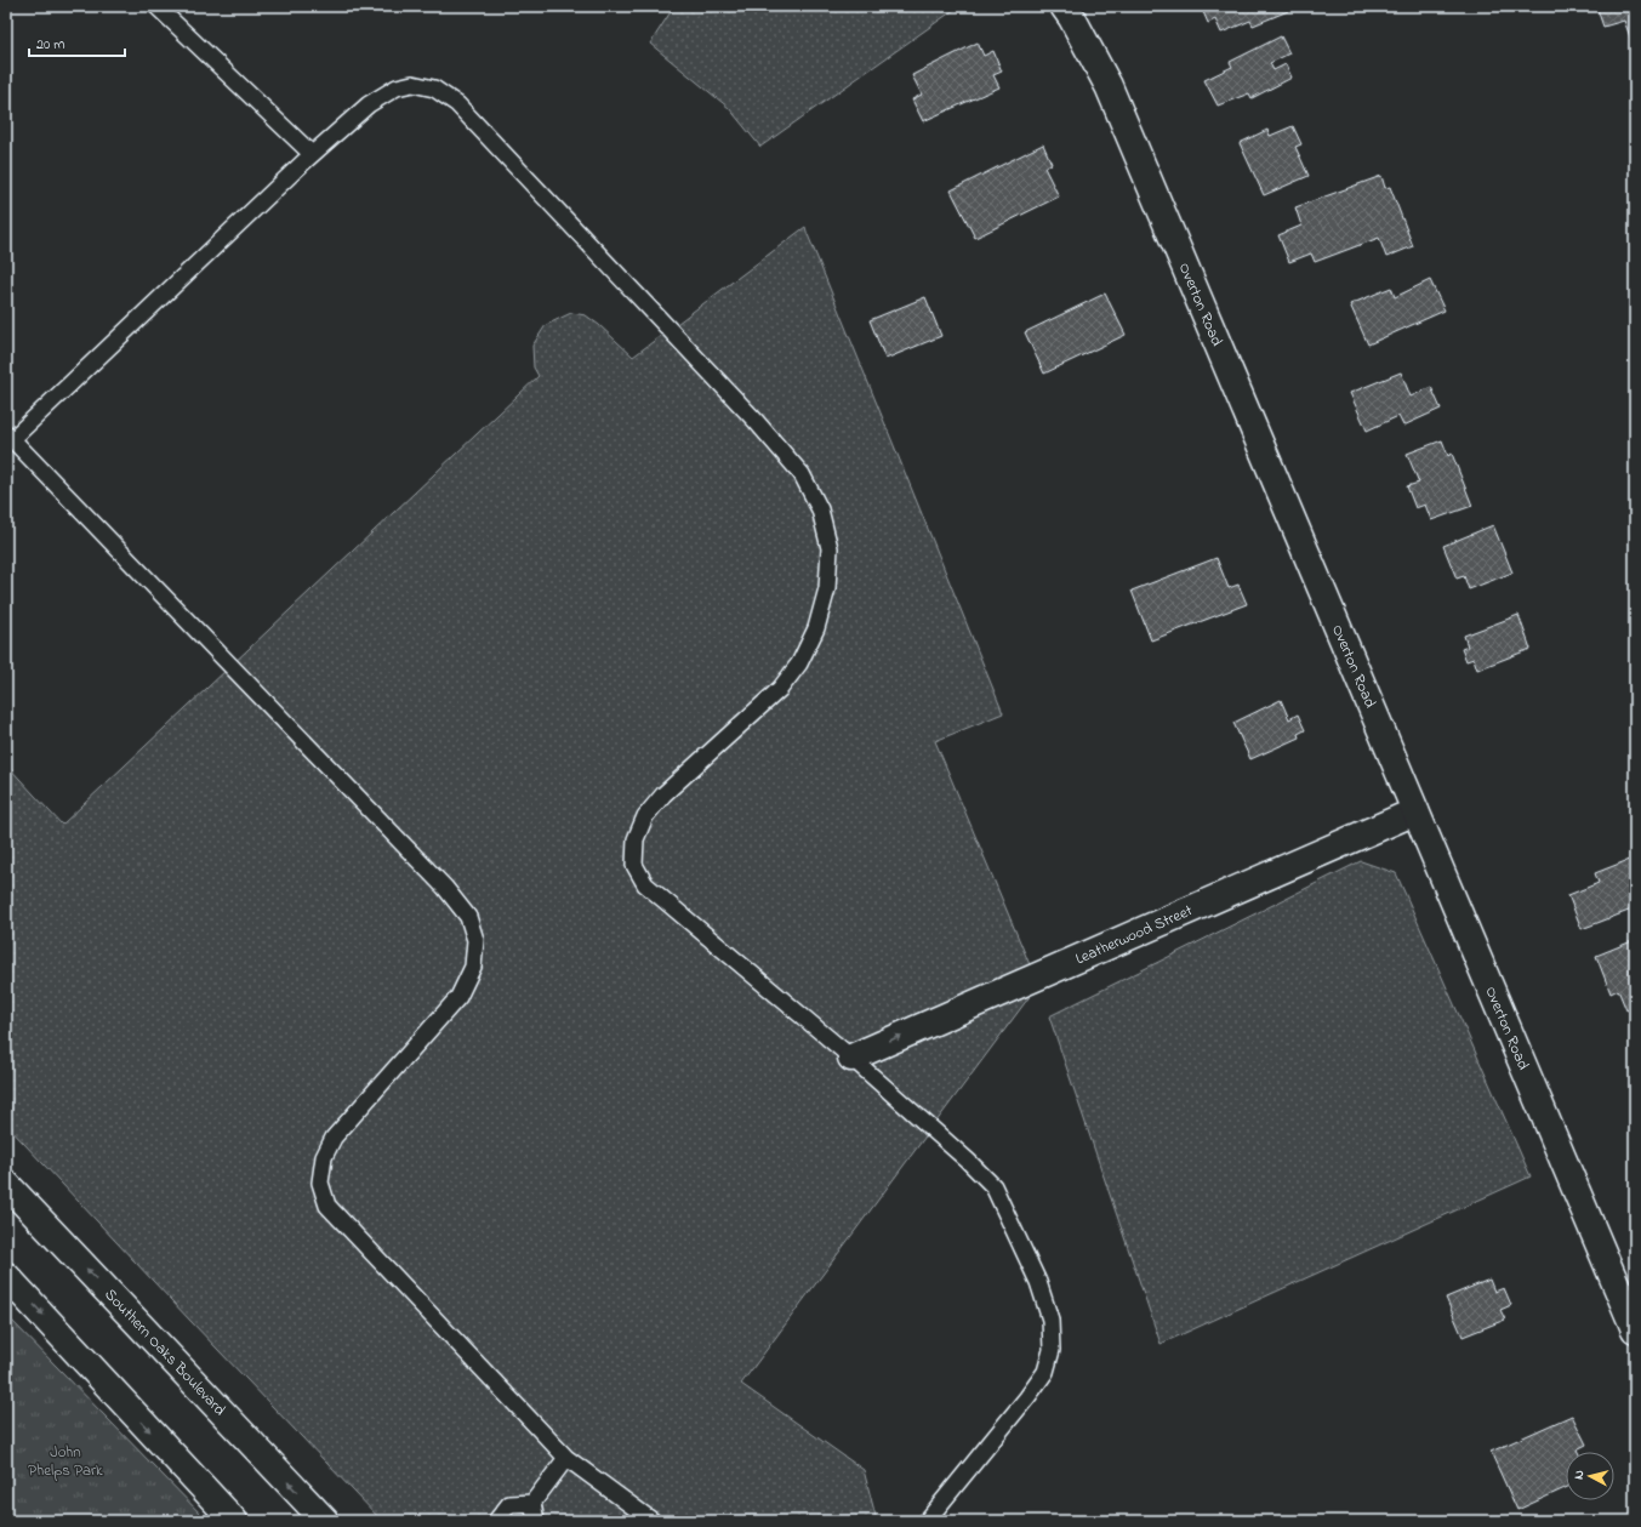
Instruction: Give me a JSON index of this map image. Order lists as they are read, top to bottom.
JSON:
{
  "streets": {
    "street": ["Overton Road", "Leatherwood Street", "Southern Oaks Boulevard"]
  },
  "crossings": [
    ["Overton Road", "Leatherwood Street"]
  ],
  "one_way": ["Leatherwood Street"],
  "parks": ["John Phelps Park"],
  "scale_bar": "20 m",
  "north": "left"
}
